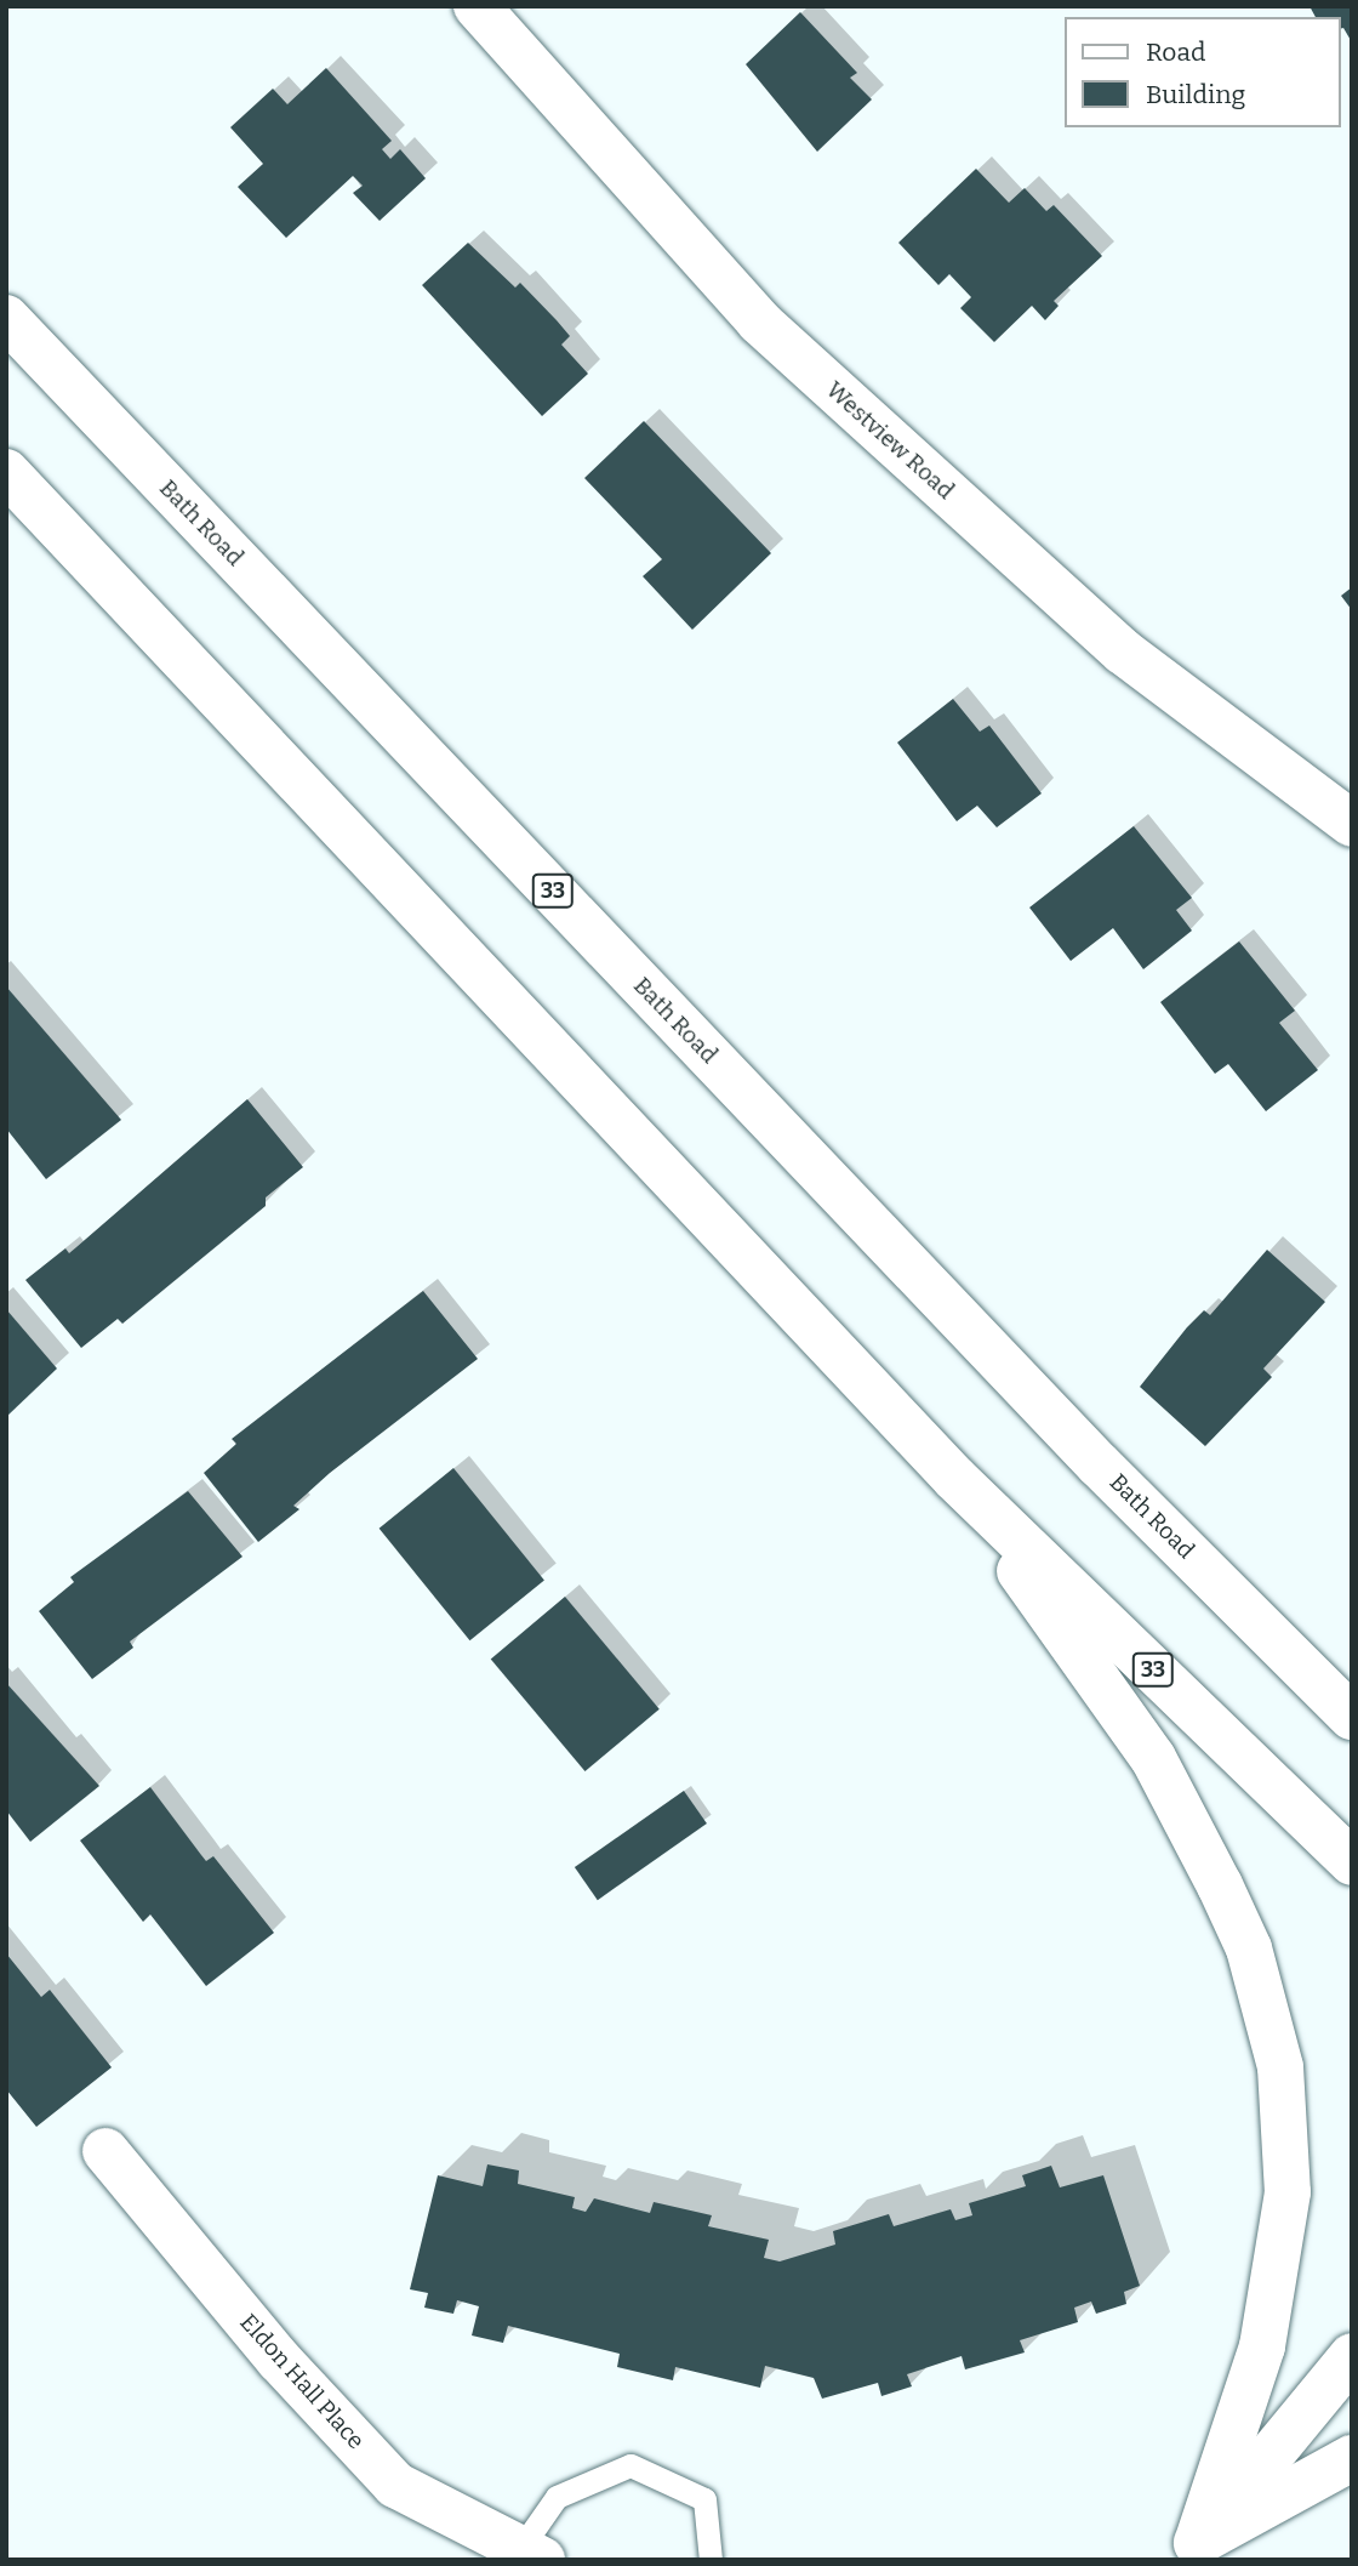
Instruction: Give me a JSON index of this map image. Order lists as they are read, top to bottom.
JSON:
{
  "streets": {
    "main road": [
      "Westview Road",
      "Bath Road",
      "33",
      "Eldon Hall Place"
    ]
  },
  "legend": ["Road", "Building"]
}
